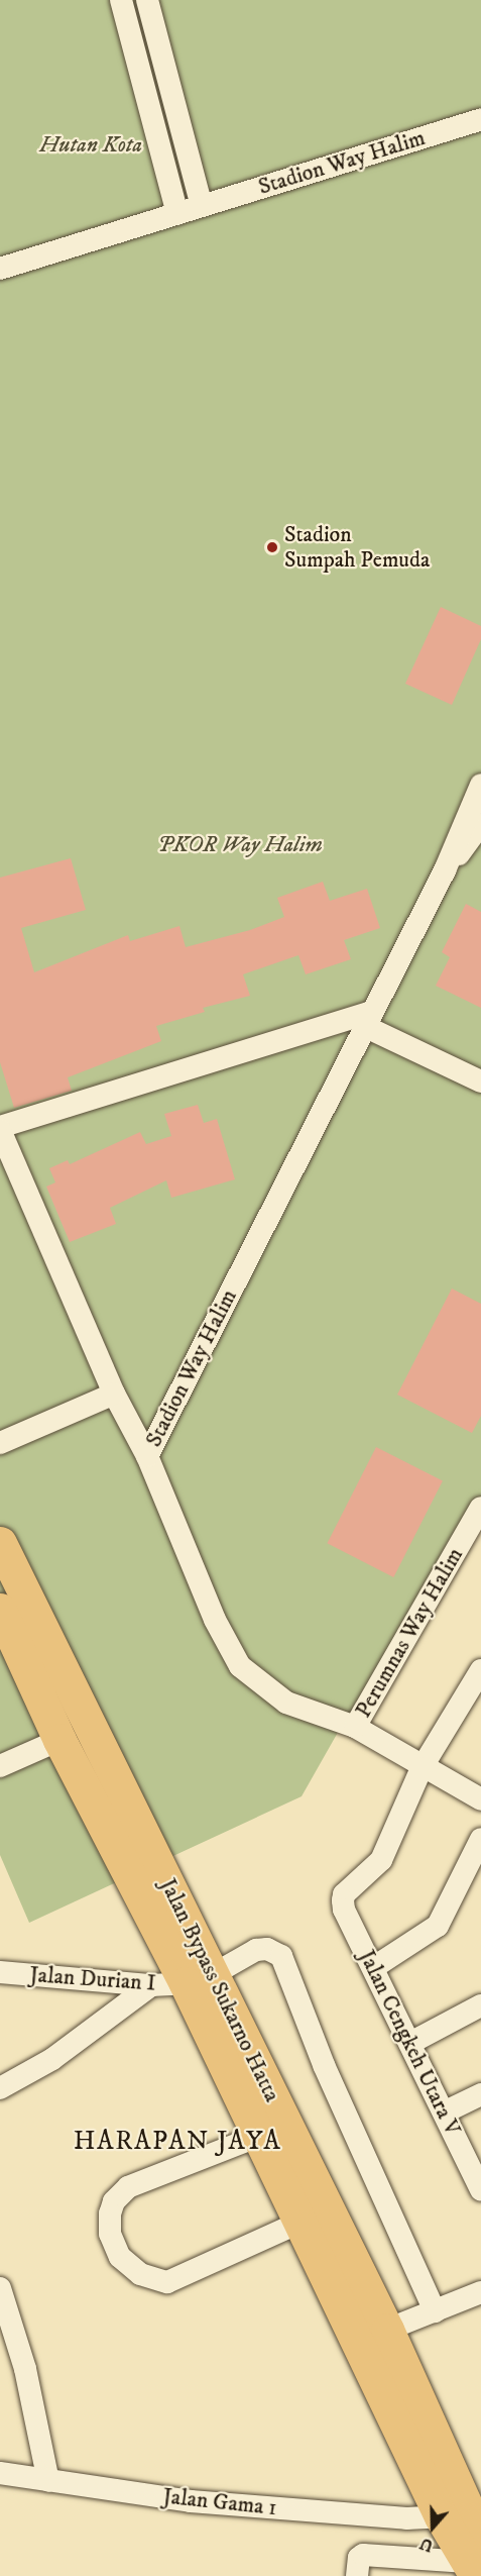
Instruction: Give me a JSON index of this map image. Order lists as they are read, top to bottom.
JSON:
{
  "streets": {
    "highway": ["Jalan Bypass Sukarno Hatta"],
    "street": [
      "Stadion Way Halim",
      "Perumnas Way Halim",
      "Jalan Durian I",
      "Jalan Cengkeh Utara V",
      "Jalan Gama 1"
    ]
  },
  "crossings": [
    ["Stadion Way Halim", "Perumnas Way Halim"],
    ["Jalan Durian I", "Jalan Bypass Sukarno Hatta"],
    ["Jalan Bypass Sukarno Hatta", "Jalan Gama 1"]
  ],
  "districts": ["HARAPAN JAYA"],
  "parks": ["Hutan Kota", "PKOR Way Halim"],
  "places": ["Stadion Sumpah Pemuda"],
  "north": "bottom"
}
